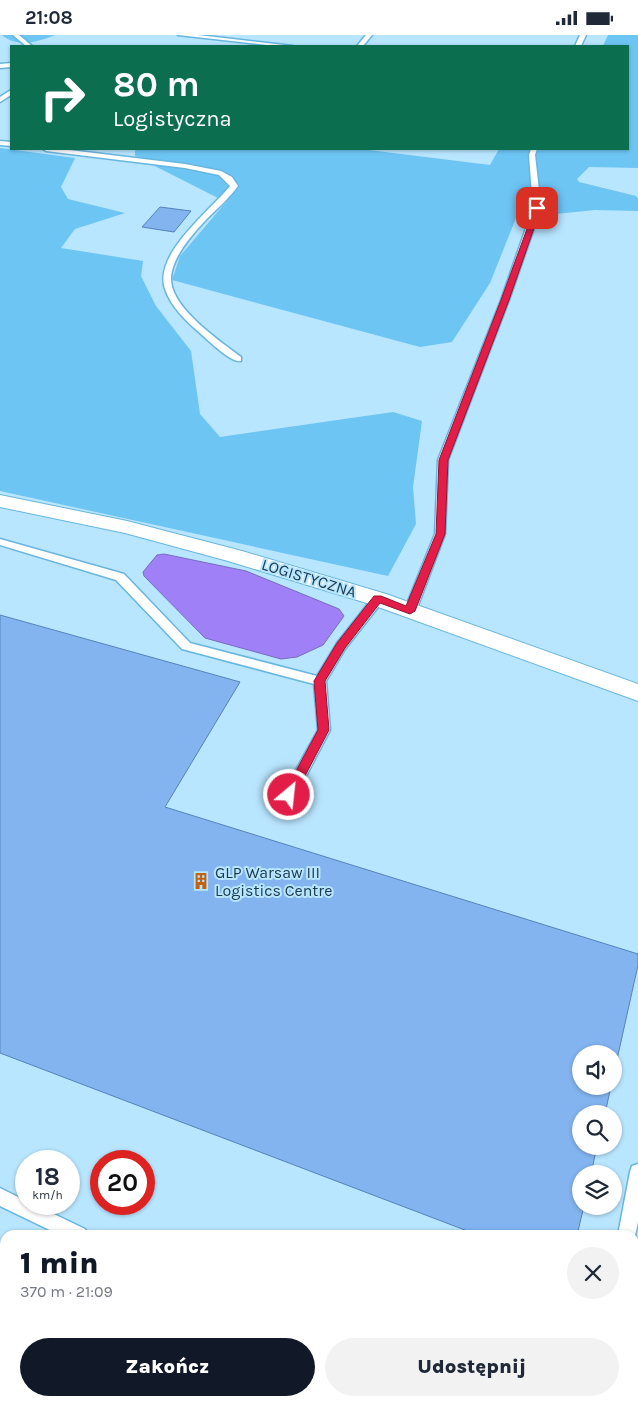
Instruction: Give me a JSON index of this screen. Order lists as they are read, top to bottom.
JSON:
{
  "streets": {
    "street": ["LOGISTYCZNA"]
  },
  "places": {
    "building": ["GLP Warsaw III Logistics Centre"]
  },
  "page": {
    "status": "21:08",
    "turn": ["80 m", "Logistyczna"],
    "speed": "18 km/h",
    "limit": "20",
    "heading": ["1 min", "370 m · 21:09"],
    "buttons": ["Zakończ", "Udostępnij"]
  }
}
